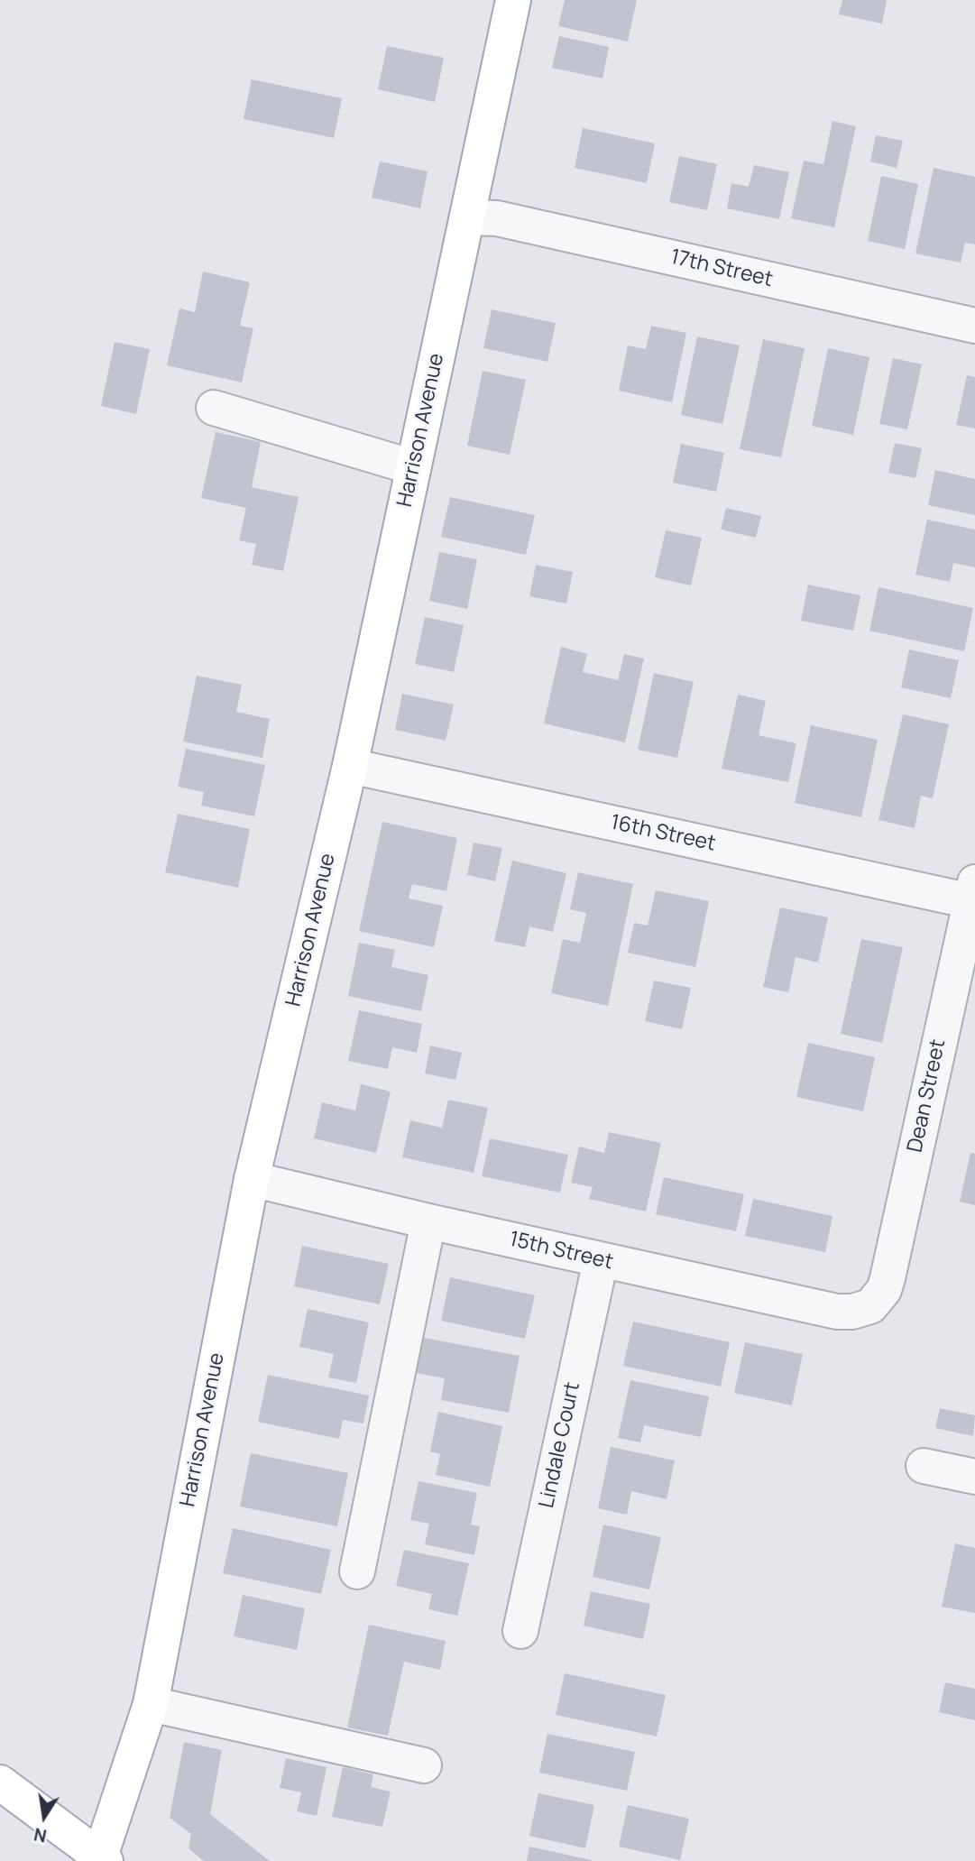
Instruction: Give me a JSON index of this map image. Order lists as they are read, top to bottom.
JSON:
{
  "streets": {
    "main road": ["Harrison Avenue"],
    "street": [
      "17th Street",
      "16th Street",
      "Dean Street",
      "15th Street",
      "Lindale Court"
    ]
  },
  "crossings": [
    ["17th Street", "Harrison Avenue"],
    ["Harrison Avenue", "16th Street"],
    ["Harrison Avenue", "15th Street"],
    ["16th Street", "Dean Street"],
    ["Dean Street", "15th Street"],
    ["15th Street", "Lindale Court"]
  ],
  "north": "bottom"
}
